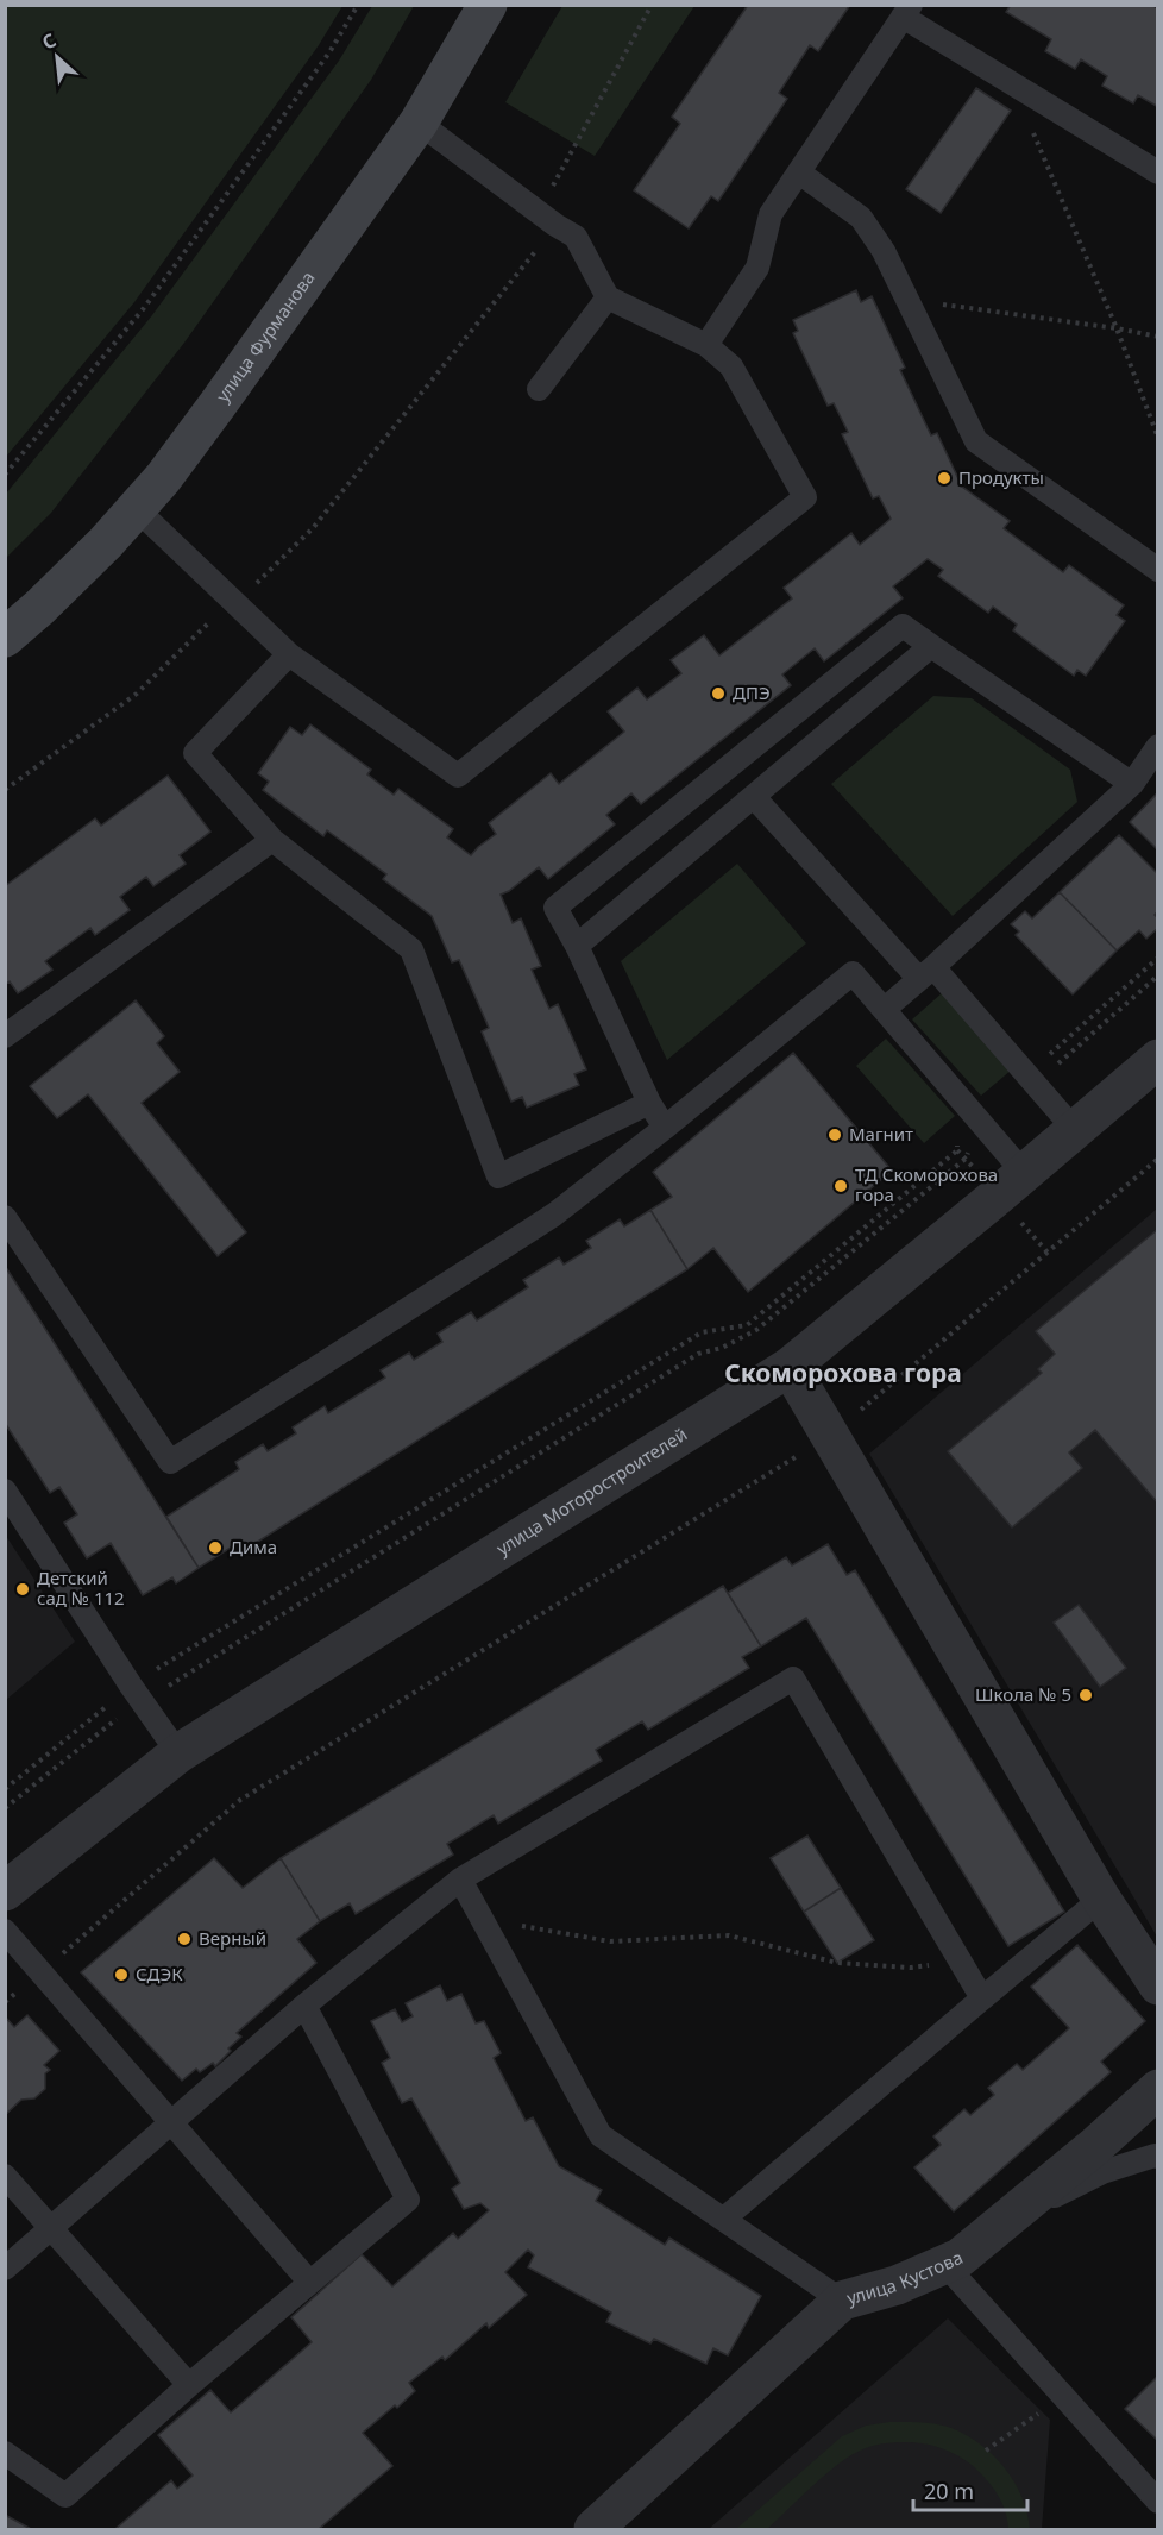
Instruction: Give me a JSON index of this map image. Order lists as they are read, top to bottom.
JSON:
{
  "streets": {
    "main road": ["улица Фурманова"],
    "street": ["улица Моторостроителей", "улица Кустова"]
  },
  "districts": ["Скоморохова гора"],
  "places": [
    "Продукты",
    "ДПЭ",
    "Магнит",
    "ТД Скоморохова гора",
    "Дима",
    "Детский сад № 112",
    "Школа № 5",
    "Верный",
    "СДЭК"
  ],
  "scale_bar": "20 m",
  "north": "top left"
}
